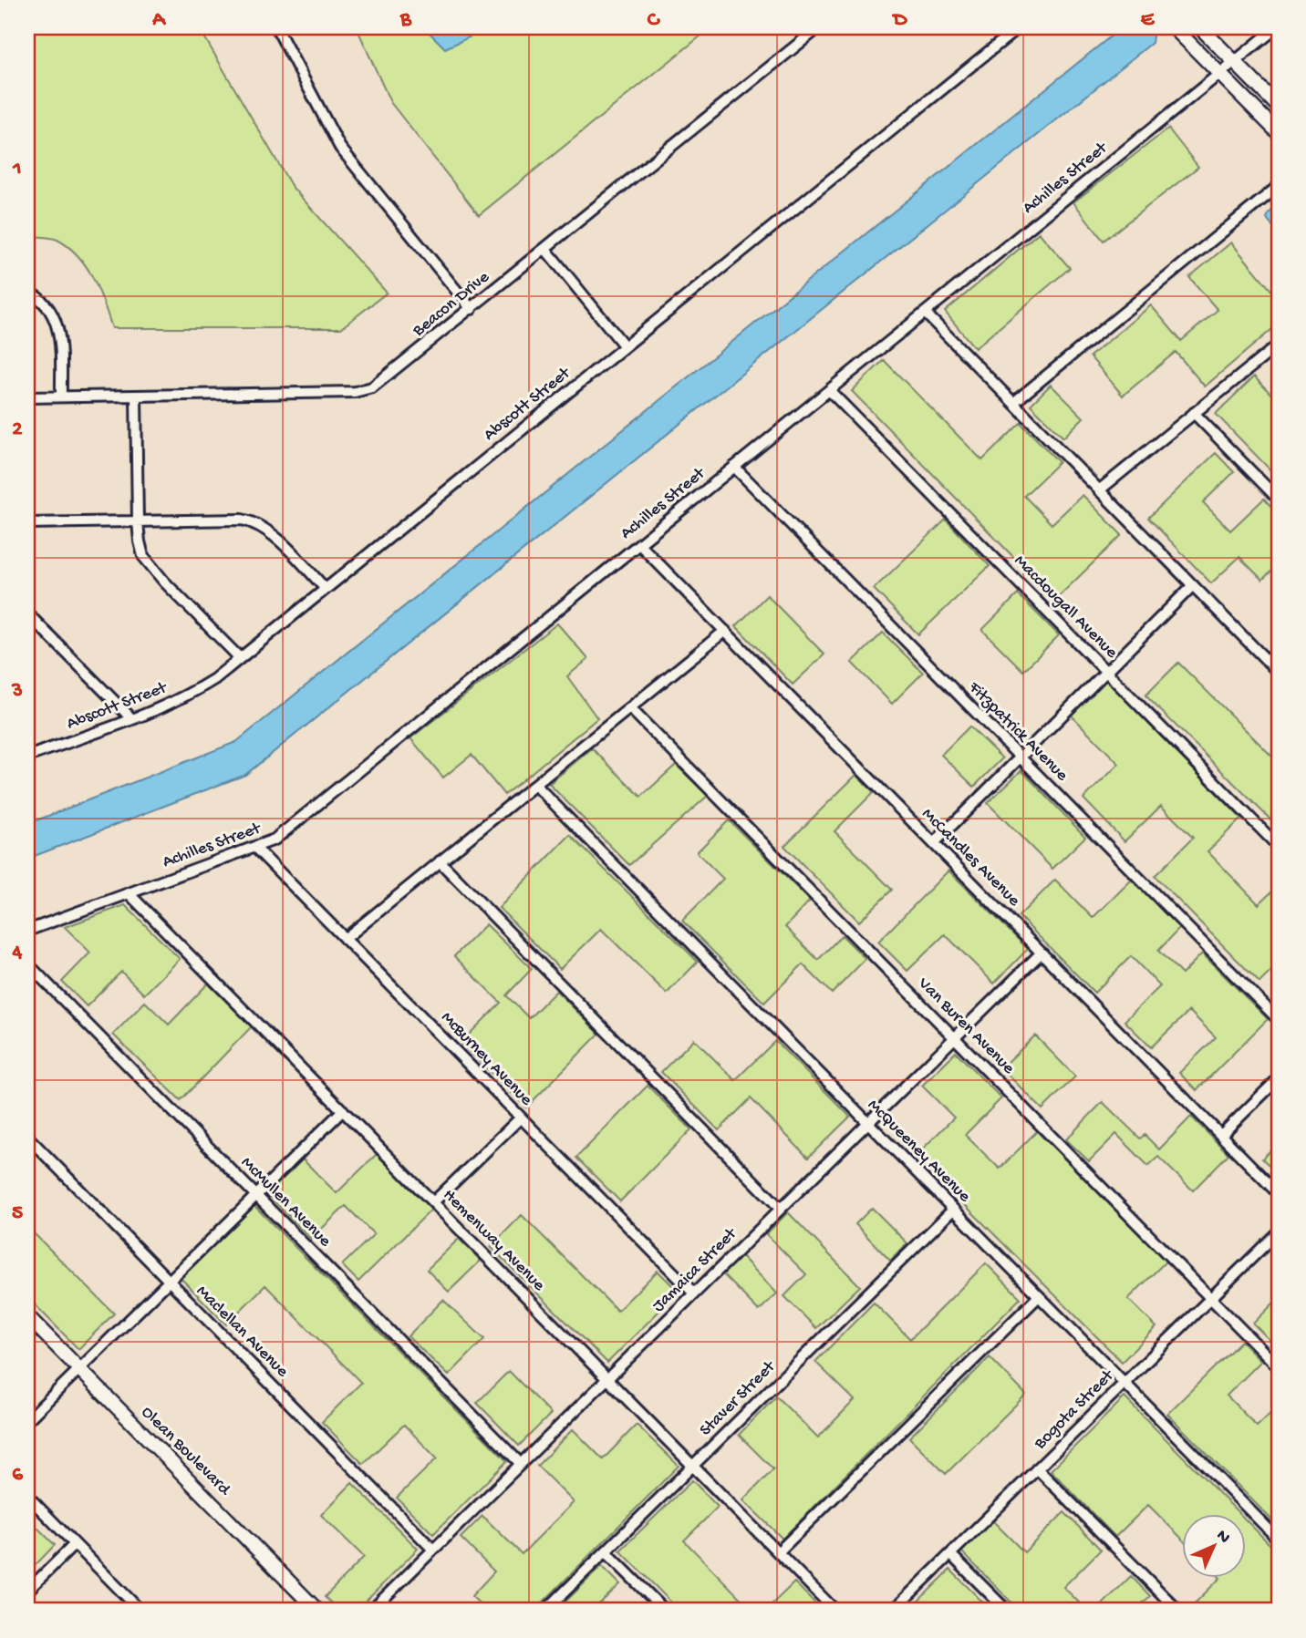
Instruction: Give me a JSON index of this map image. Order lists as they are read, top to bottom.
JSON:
{
  "streets": {
    "street": [
      "Achilles Street",
      "Beacon Drive",
      "Abscott Street",
      "Macdougall Avenue",
      "Fitzpatrick Avenue",
      "McCandles Avenue",
      "Van Buren Avenue",
      "McBurney Avenue",
      "McQueeney Avenue",
      "McMullen Avenue",
      "Hemenway Avenue",
      "Jamaica Street",
      "Maclellan Avenue",
      "Staver Street",
      "Bogota Street",
      "Olean Boulevard"
    ]
  },
  "crossings": [
    ["Achilles Street", "Macdougall Avenue"],
    ["Achilles Street", "Fitzpatrick Avenue"],
    ["Achilles Street", "McCandles Avenue"],
    ["Achilles Street", "McBurney Avenue"],
    ["Achilles Street", "Hemenway Avenue"],
    ["McCandles Avenue", "Jamaica Street"],
    ["Van Buren Avenue", "Jamaica Street"],
    ["Van Buren Avenue", "Bogota Street"],
    ["McBurney Avenue", "Jamaica Street"],
    ["McQueeney Avenue", "Jamaica Street"],
    ["McQueeney Avenue", "Staver Street"],
    ["McQueeney Avenue", "Bogota Street"],
    ["McMullen Avenue", "Jamaica Street"],
    ["Hemenway Avenue", "Jamaica Street"],
    ["Hemenway Avenue", "Staver Street"],
    ["Jamaica Street", "Maclellan Avenue"]
  ],
  "north": "top right",
  "grid": {
    "columns": [
      "A",
      "B",
      "C",
      "D",
      "E"
    ],
    "rows": [
      "1",
      "2",
      "3",
      "4",
      "5",
      "6"
    ]
  }
}
